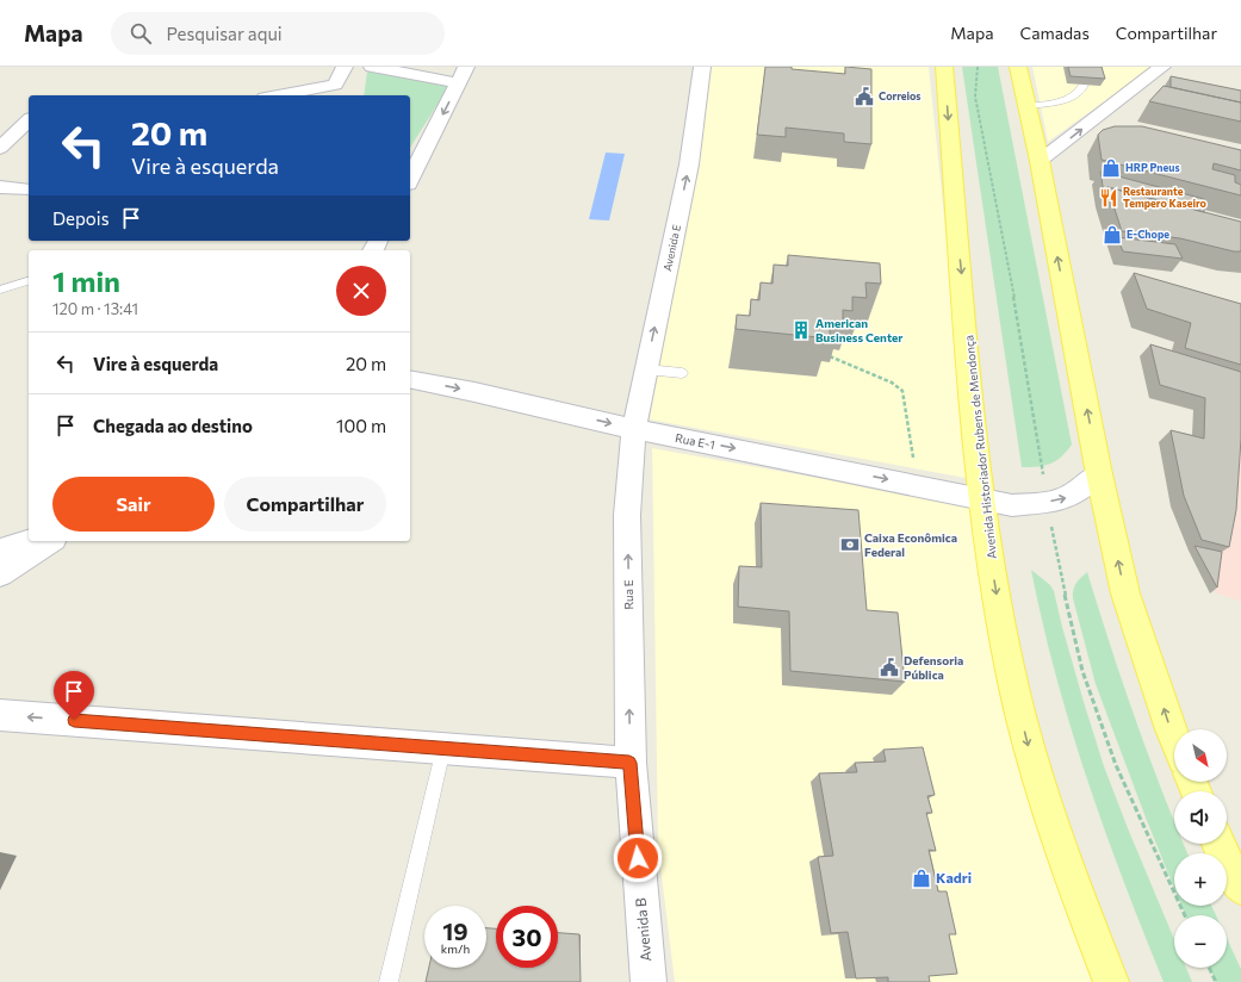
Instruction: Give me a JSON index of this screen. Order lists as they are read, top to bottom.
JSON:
{
  "streets": {
    "main road": ["Avenida Historiador Rubens de Mendonça"],
    "street": [
      "Avenida E",
      "Rua E-1",
      "Rua E",
      "Avenida B"
    ]
  },
  "crossings": [
    ["Avenida E", "Rua E-1"],
    ["Avenida E", "Rua E"],
    ["Rua E-1", "Avenida Historiador Rubens de Mendonça"],
    ["Rua E-1", "Rua E"],
    ["Rua E", "Avenida B"]
  ],
  "one_way": ["Avenida E", "Rua E-1", "Rua E"],
  "places": {
    "public building": ["Correios", "Defensoria Pública"],
    "shop": ["HRP Pneus", "E-Chope", "Kadri"],
    "restaurant": ["Restaurante Tempero Kaseiro"],
    "building": ["American Business Center"],
    "bank": ["Caixa Econômica Federal"]
  },
  "north": "bottom right",
  "page": {
    "header": "Mapa",
    "search": "Pesquisar aqui",
    "nav": ["Mapa", "Camadas", "Compartilhar"],
    "turn": ["20 m", "Vire à esquerda"],
    "then": "Depois",
    "heading": ["1 min", "120 m · 13:41"],
    "list": [
      {
        "name": "Vire à esquerda",
        "value": "20 m"
      },
      {
        "name": "Chegada ao destino",
        "value": "100 m"
      }
    ],
    "buttons": ["Sair", "Compartilhar"],
    "map_buttons": ["+", "−"],
    "speed": "19 km/h",
    "limit": "30"
  }
}
